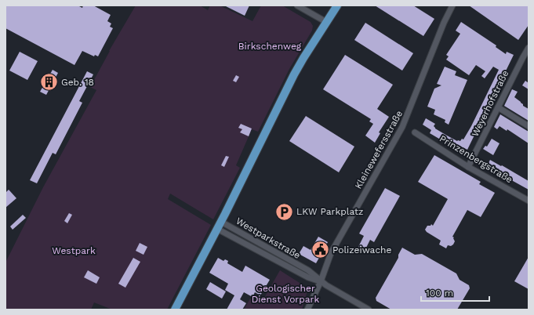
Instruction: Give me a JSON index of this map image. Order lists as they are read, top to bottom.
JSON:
{
  "streets": {
    "street": [
      "Weyerhofstraße",
      "Kleinewefersstraße",
      "Prinzenbergstraße",
      "Westparkstraße"
    ]
  },
  "crossings": [
    ["Weyerhofstraße", "Prinzenbergstraße"],
    ["Kleinewefersstraße", "Westparkstraße"]
  ],
  "parks": ["Birkschenweg", "Westpark", "Geologischer Dienst Vorpark"],
  "places": {
    "building": ["Geb. 18"],
    "parking": ["LKW Parkplatz"],
    "public building": ["Polizeiwache"]
  },
  "scale_bar": "100 m"
}
